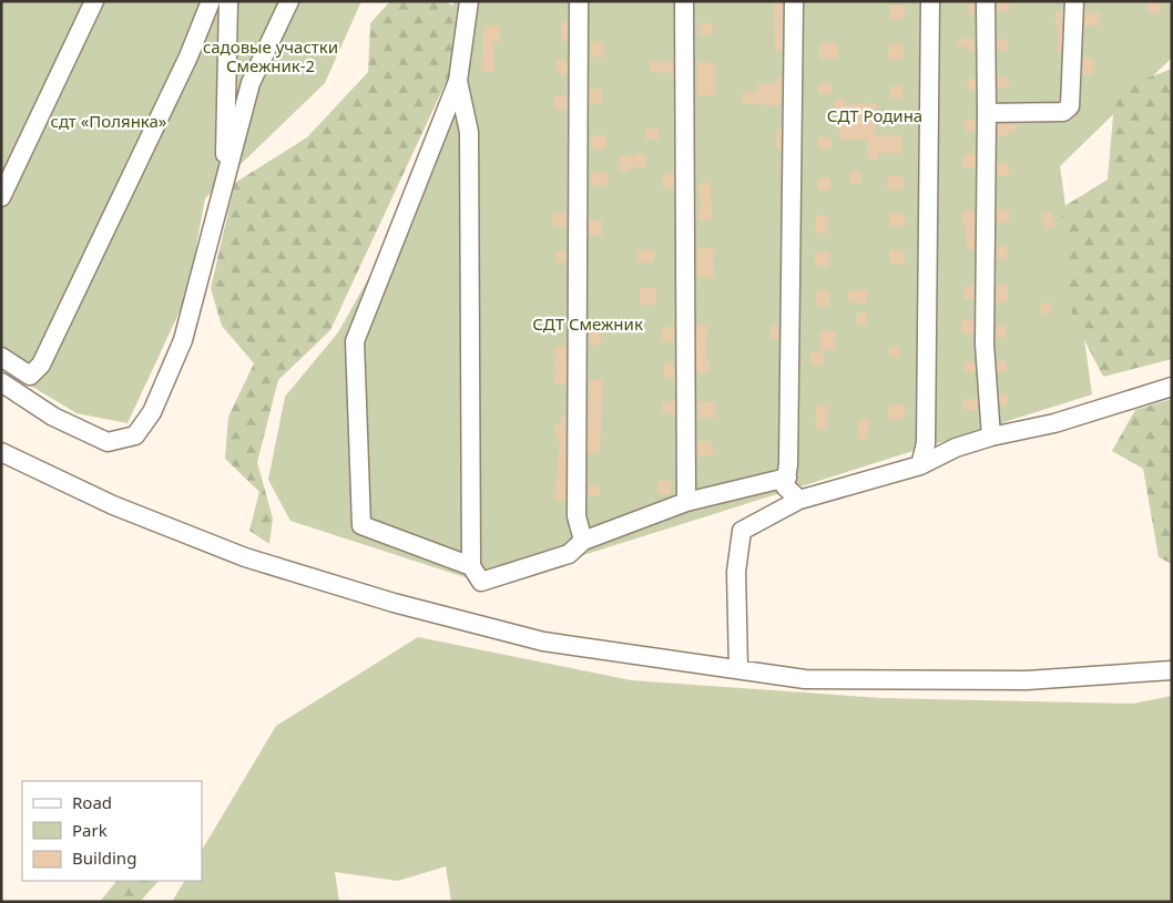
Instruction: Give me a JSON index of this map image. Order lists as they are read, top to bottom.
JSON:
{
  "parks": [
    "садовые участки Смежник-2",
    "СДТ Родина",
    "сдт «Полянка»",
    "СДТ Смежник"
  ],
  "legend": ["Road", "Park", "Building"]
}
